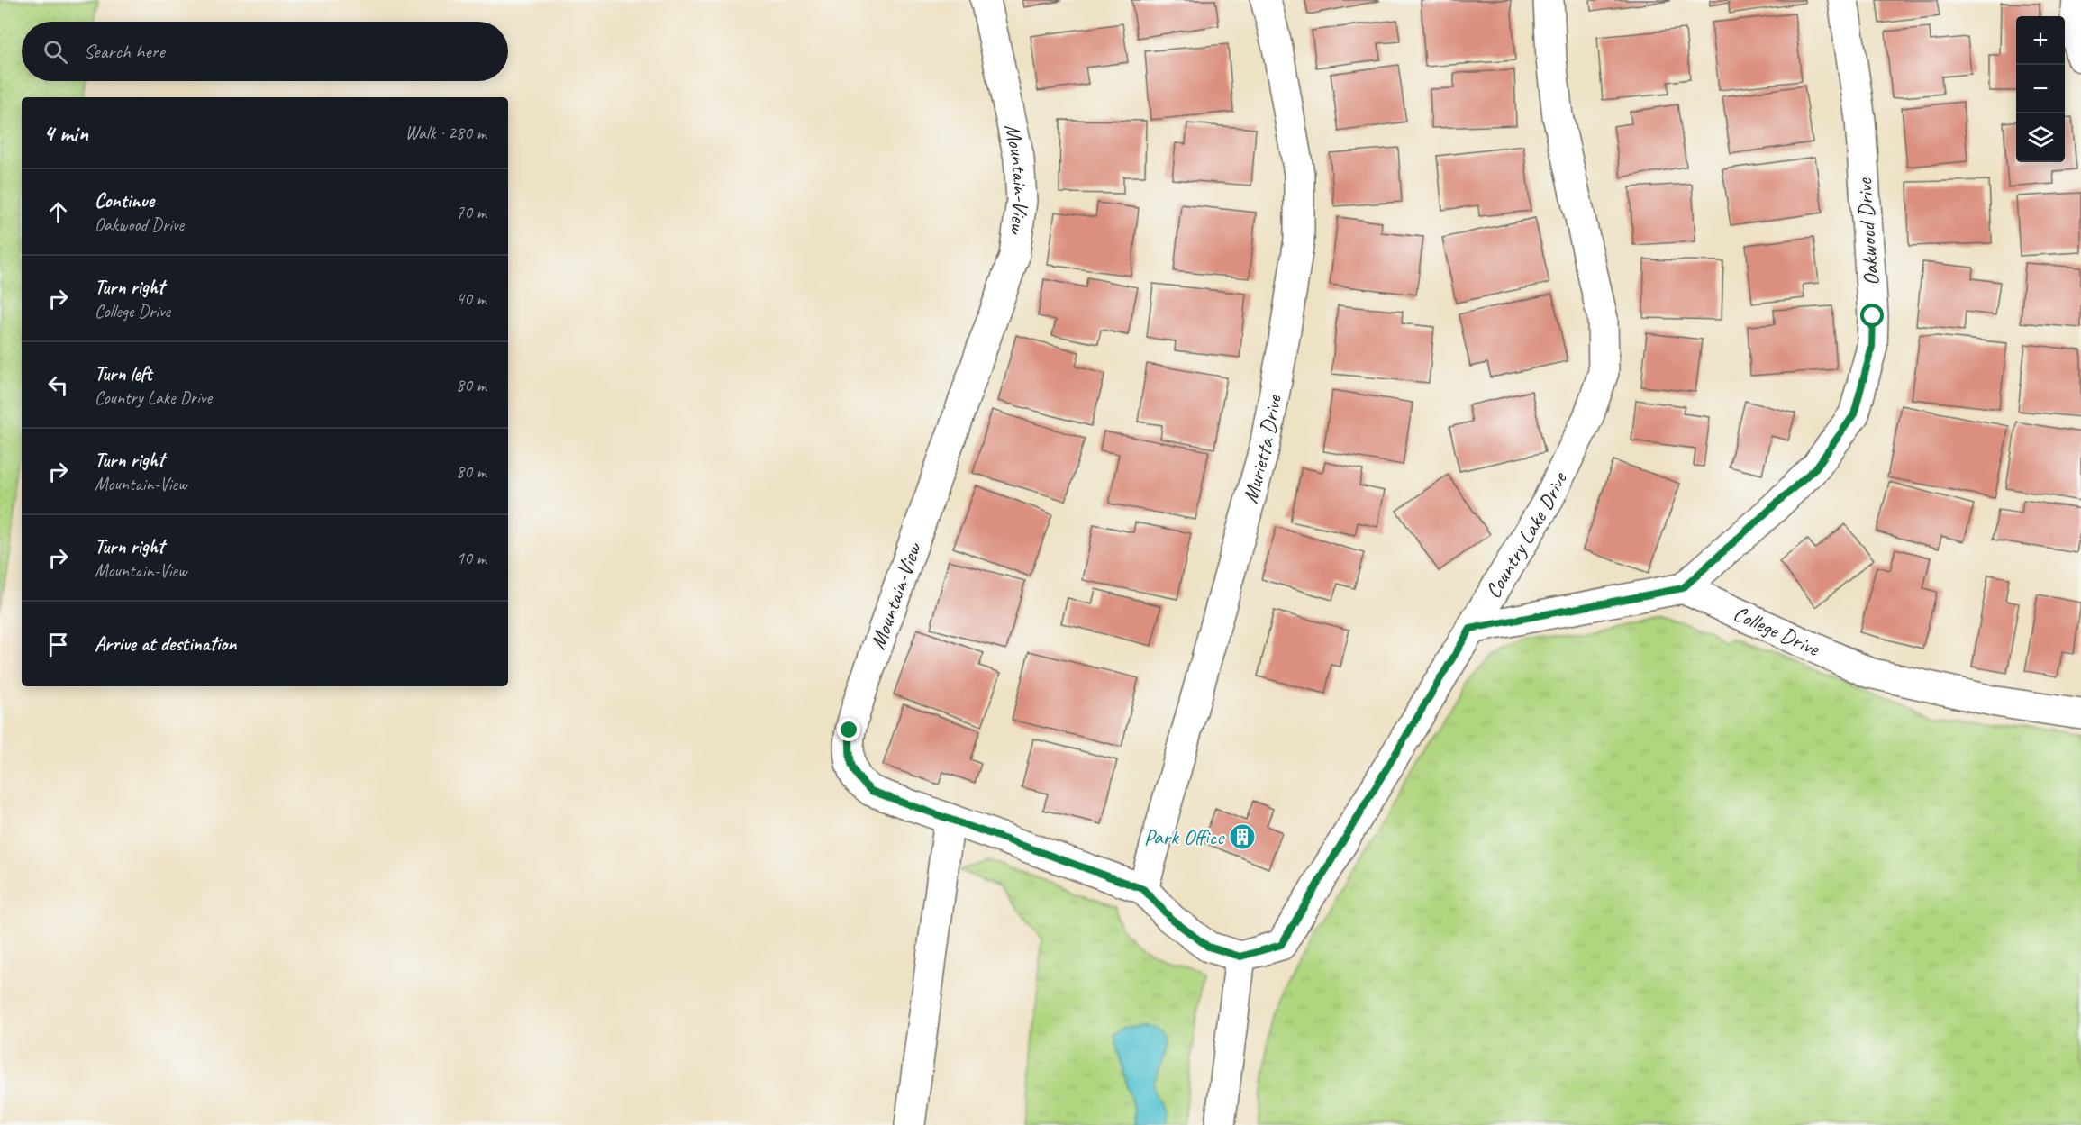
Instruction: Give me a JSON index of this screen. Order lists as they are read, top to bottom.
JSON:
{
  "streets": {
    "lane": [
      "Mountain-View",
      "Oakwood Drive",
      "Murietta Drive",
      "Country Lake Drive",
      "College Drive"
    ]
  },
  "crossings": [
    ["Mountain-View", "Murietta Drive"],
    ["Mountain-View", "Country Lake Drive"],
    ["Oakwood Drive", "College Drive"]
  ],
  "places": {
    "building": ["Park Office"]
  },
  "page": {
    "map_buttons": ["+", "−"],
    "search": "Search here",
    "heading": ["4 min", "Walk · 280 m"],
    "list": [
      ["Continue", "Oakwood Drive", "70 m"],
      ["Turn right", "College Drive", "40 m"],
      ["Turn left", "Country Lake Drive", "80 m"],
      ["Turn right", "Mountain-View", "80 m"],
      ["Turn right", "Mountain-View", "10 m"],
      "Arrive at destination"
    ]
  }
}
